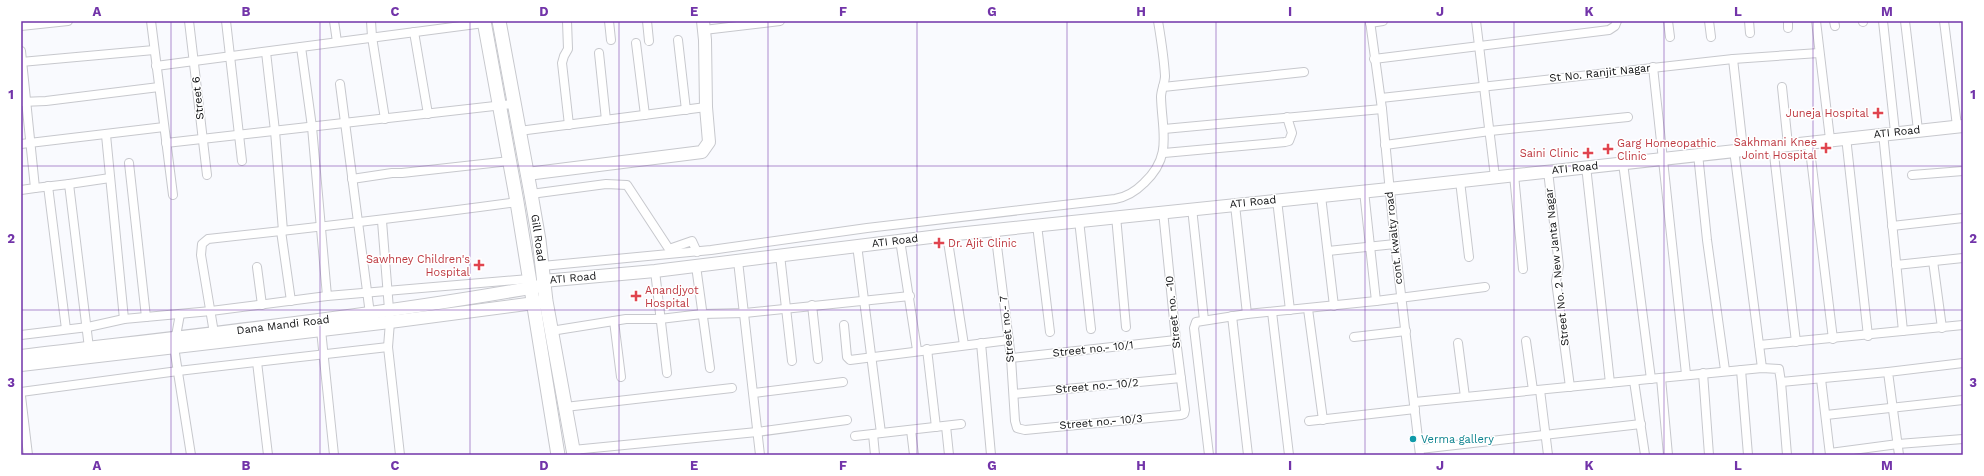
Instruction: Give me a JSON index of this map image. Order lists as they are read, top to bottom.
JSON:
{
  "streets": {
    "main road": ["Gill Road"],
    "street": [
      "St No. Ranjit Nagar",
      "Street 6",
      "ATI Road",
      "cont. kwalty road",
      "Street No. 2 New Janta Nagar",
      "Street no. -10",
      "Dana Mandi Road",
      "Street no.- 7",
      "Street no.- 10/1",
      "Street no.- 10/2",
      "Street no.- 10/3"
    ]
  },
  "crossings": [
    ["St No. Ranjit Nagar", "cont. kwalty road"],
    ["ATI Road", "Gill Road"],
    ["ATI Road", "cont. kwalty road"],
    ["ATI Road", "Street No. 2 New Janta Nagar"],
    ["ATI Road", "Street no. -10"],
    ["ATI Road", "Dana Mandi Road"],
    ["ATI Road", "Street no.- 7"],
    ["Gill Road", "Dana Mandi Road"],
    ["Street no. -10", "Street no.- 10/1"],
    ["Street no. -10", "Street no.- 10/2"],
    ["Street no. -10", "Street no.- 10/3"],
    ["Street no.- 7", "Street no.- 10/1"],
    ["Street no.- 7", "Street no.- 10/2"],
    ["Street no.- 7", "Street no.- 10/3"]
  ],
  "places": {
    "health": [
      "Juneja Hospital",
      "Sakhmani Knee Joint Hospital",
      "Garg Homeopathic Clinic",
      "Saini Clinic",
      "Dr. Ajit Clinic",
      "Sawhney Children's Hospital",
      "Anandjyot Hospital"
    ],
    "other": ["Verma gallery"]
  },
  "grid": {
    "columns": [
      "A",
      "B",
      "C",
      "D",
      "E",
      "F",
      "G",
      "H",
      "I",
      "J",
      "K",
      "L",
      "M"
    ],
    "rows": ["1", "2", "3"]
  }
}
